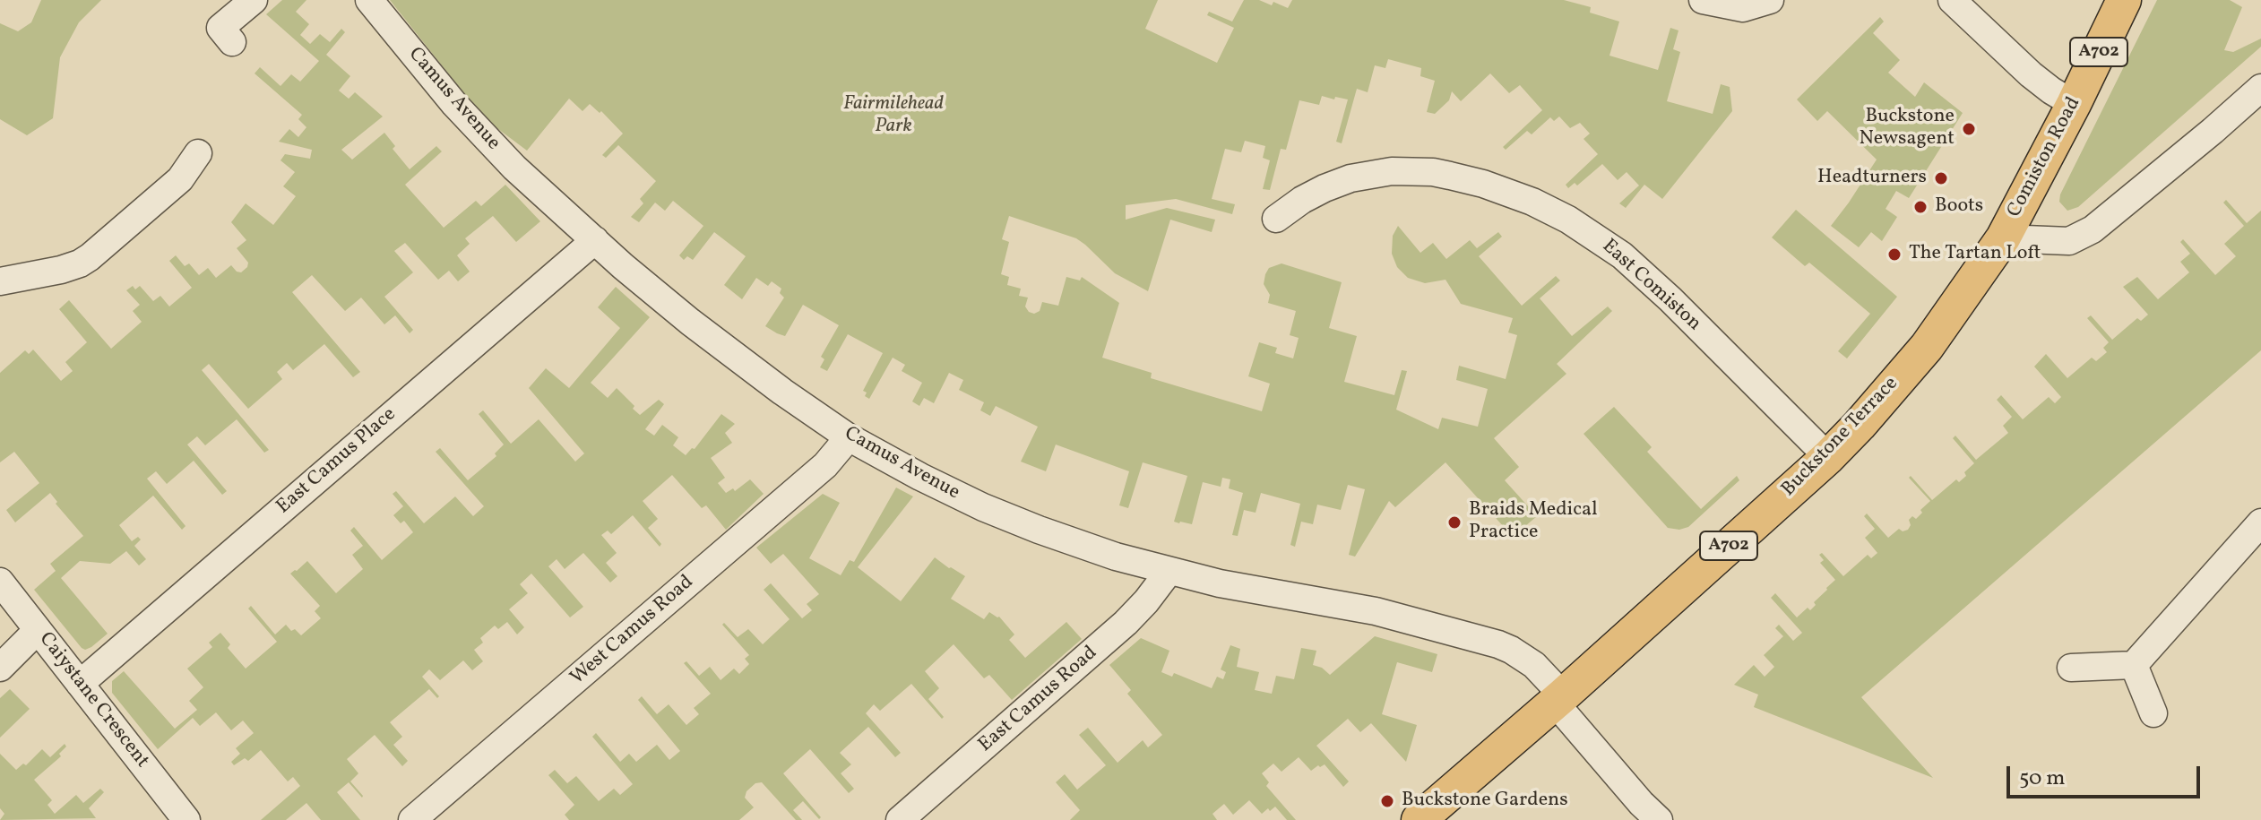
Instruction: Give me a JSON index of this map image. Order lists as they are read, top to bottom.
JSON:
{
  "streets": {
    "main road": ["A702", "Comiston Road", "Buckstone Terrace"],
    "street": [
      "Camus Avenue",
      "East Comiston",
      "East Camus Place",
      "West Camus Road",
      "East Camus Road",
      "Caiystane Crescent"
    ]
  },
  "crossings": [
    ["Camus Avenue", "Buckstone Terrace"],
    ["Camus Avenue", "East Camus Place"],
    ["Camus Avenue", "West Camus Road"],
    ["Camus Avenue", "East Camus Road"],
    ["Comiston Road", "Buckstone Terrace"],
    ["East Comiston", "Buckstone Terrace"],
    ["East Camus Place", "Caiystane Crescent"]
  ],
  "parks": ["Fairmilehead Park"],
  "places": [
    "Buckstone Newsagent",
    "Headturners",
    "Boots",
    "The Tartan Loft",
    "Braids Medical Practice",
    "Buckstone Gardens"
  ],
  "scale_bar": "50 m"
}
